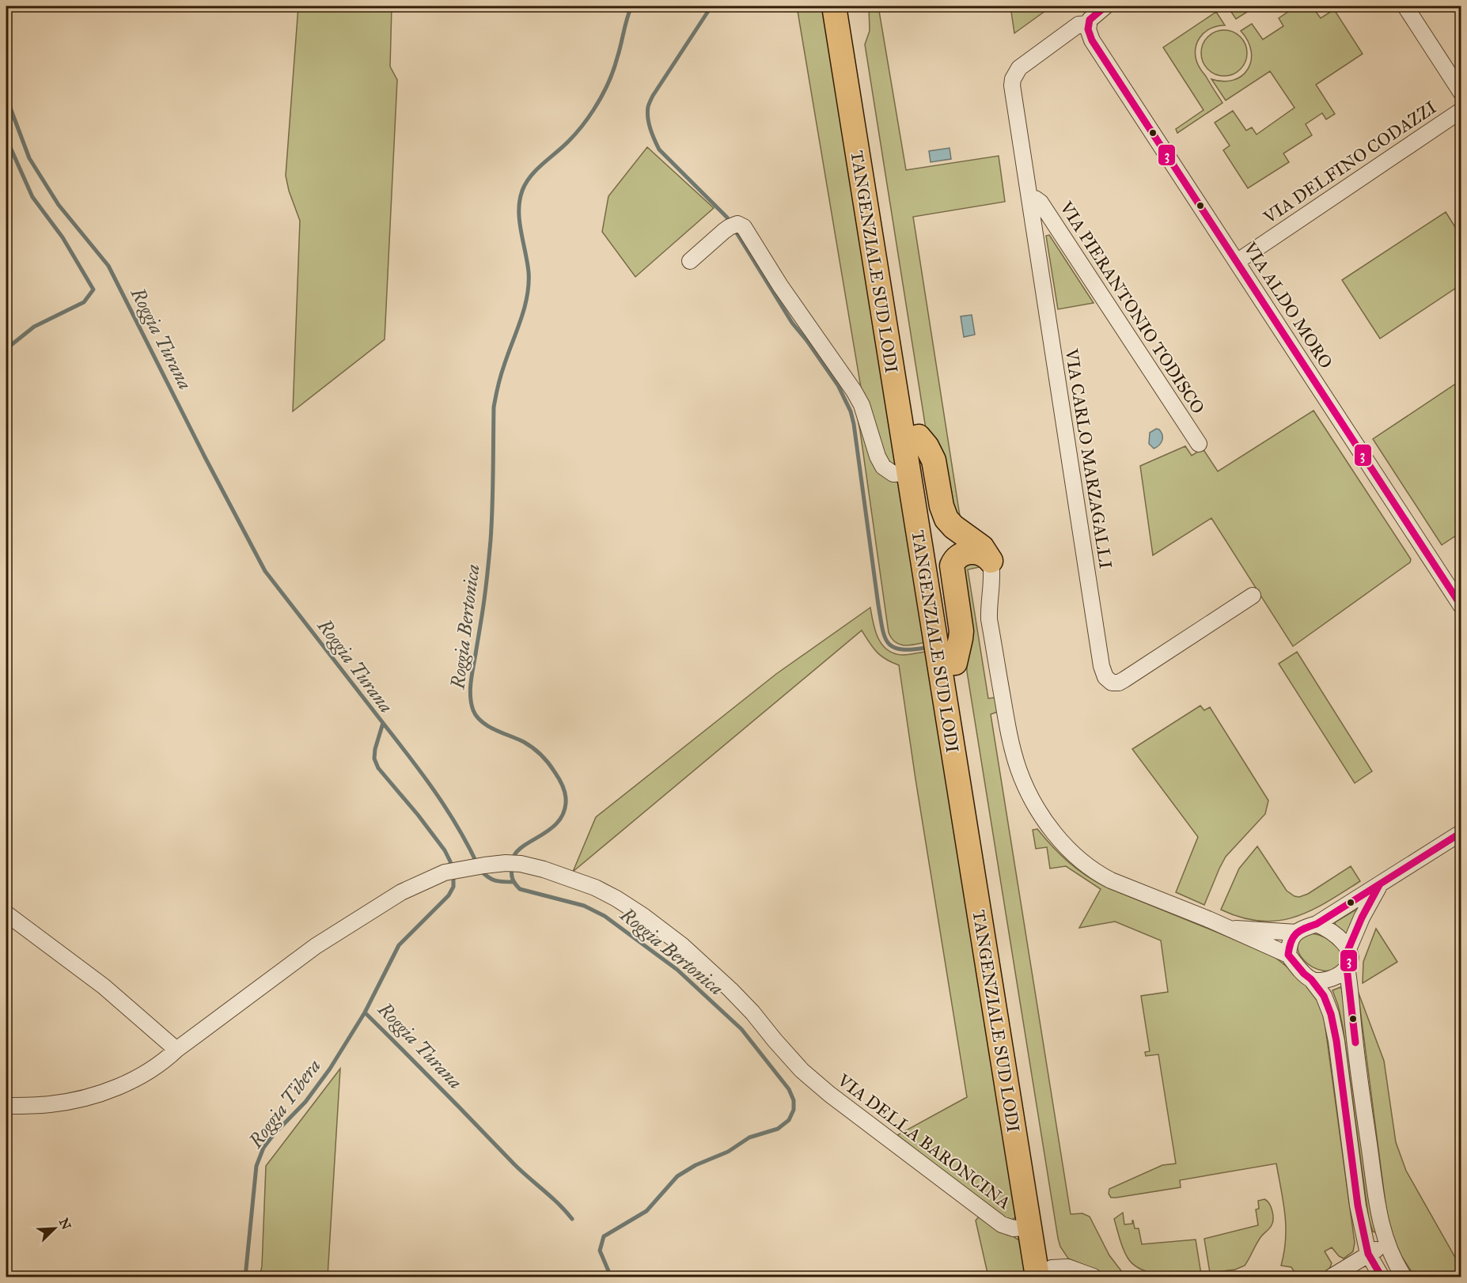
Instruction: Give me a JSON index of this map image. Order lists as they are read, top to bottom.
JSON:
{
  "streets": {
    "highway": ["TANGENZIALE SUD LODI"],
    "street": [
      "VIA DELFINO CODAZZI",
      "VIA ALDO MORO",
      "VIA PIERANTONIO TODISCO",
      "VIA CARLO MARZAGALLI",
      "VIA DELLA BARONCINA"
    ]
  },
  "crossings": [
    ["VIA DELFINO CODAZZI", "VIA ALDO MORO"],
    ["TANGENZIALE SUD LODI", "VIA DELLA BARONCINA"],
    ["VIA ALDO MORO", "VIA CARLO MARZAGALLI"],
    ["VIA PIERANTONIO TODISCO", "VIA CARLO MARZAGALLI"]
  ],
  "water": ["Roggia Turana", "Roggia Bertonica", "Roggia Tibera"],
  "lines": ["transit line 3"],
  "north": "top right"
}
